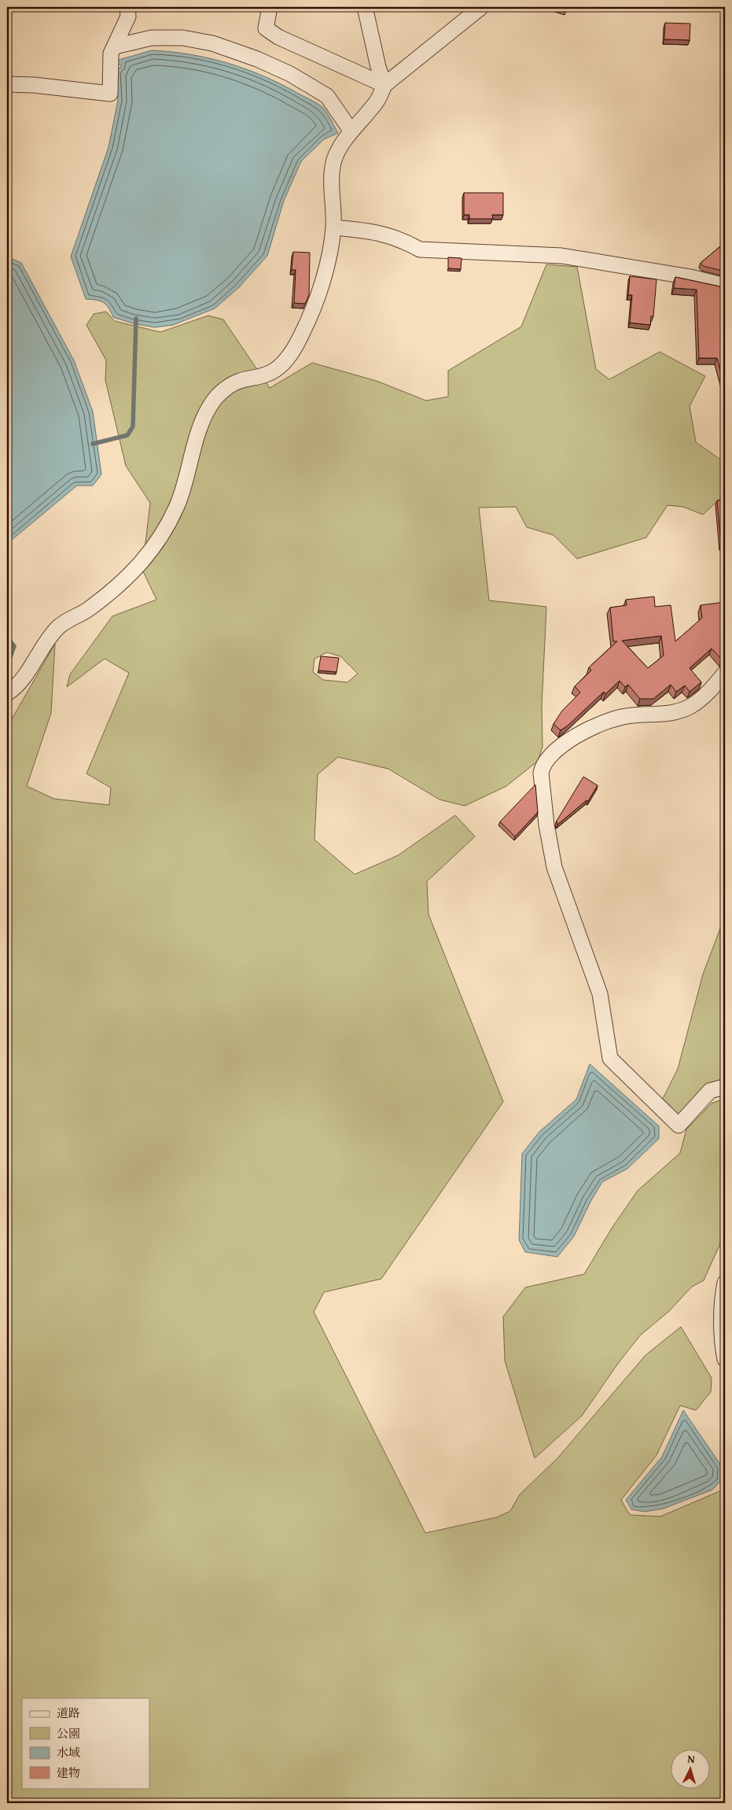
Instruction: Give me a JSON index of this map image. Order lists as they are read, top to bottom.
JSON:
{
  "legend": [
    "道路",
    "公園",
    "水域",
    "建物"
  ],
  "north": "top"
}
